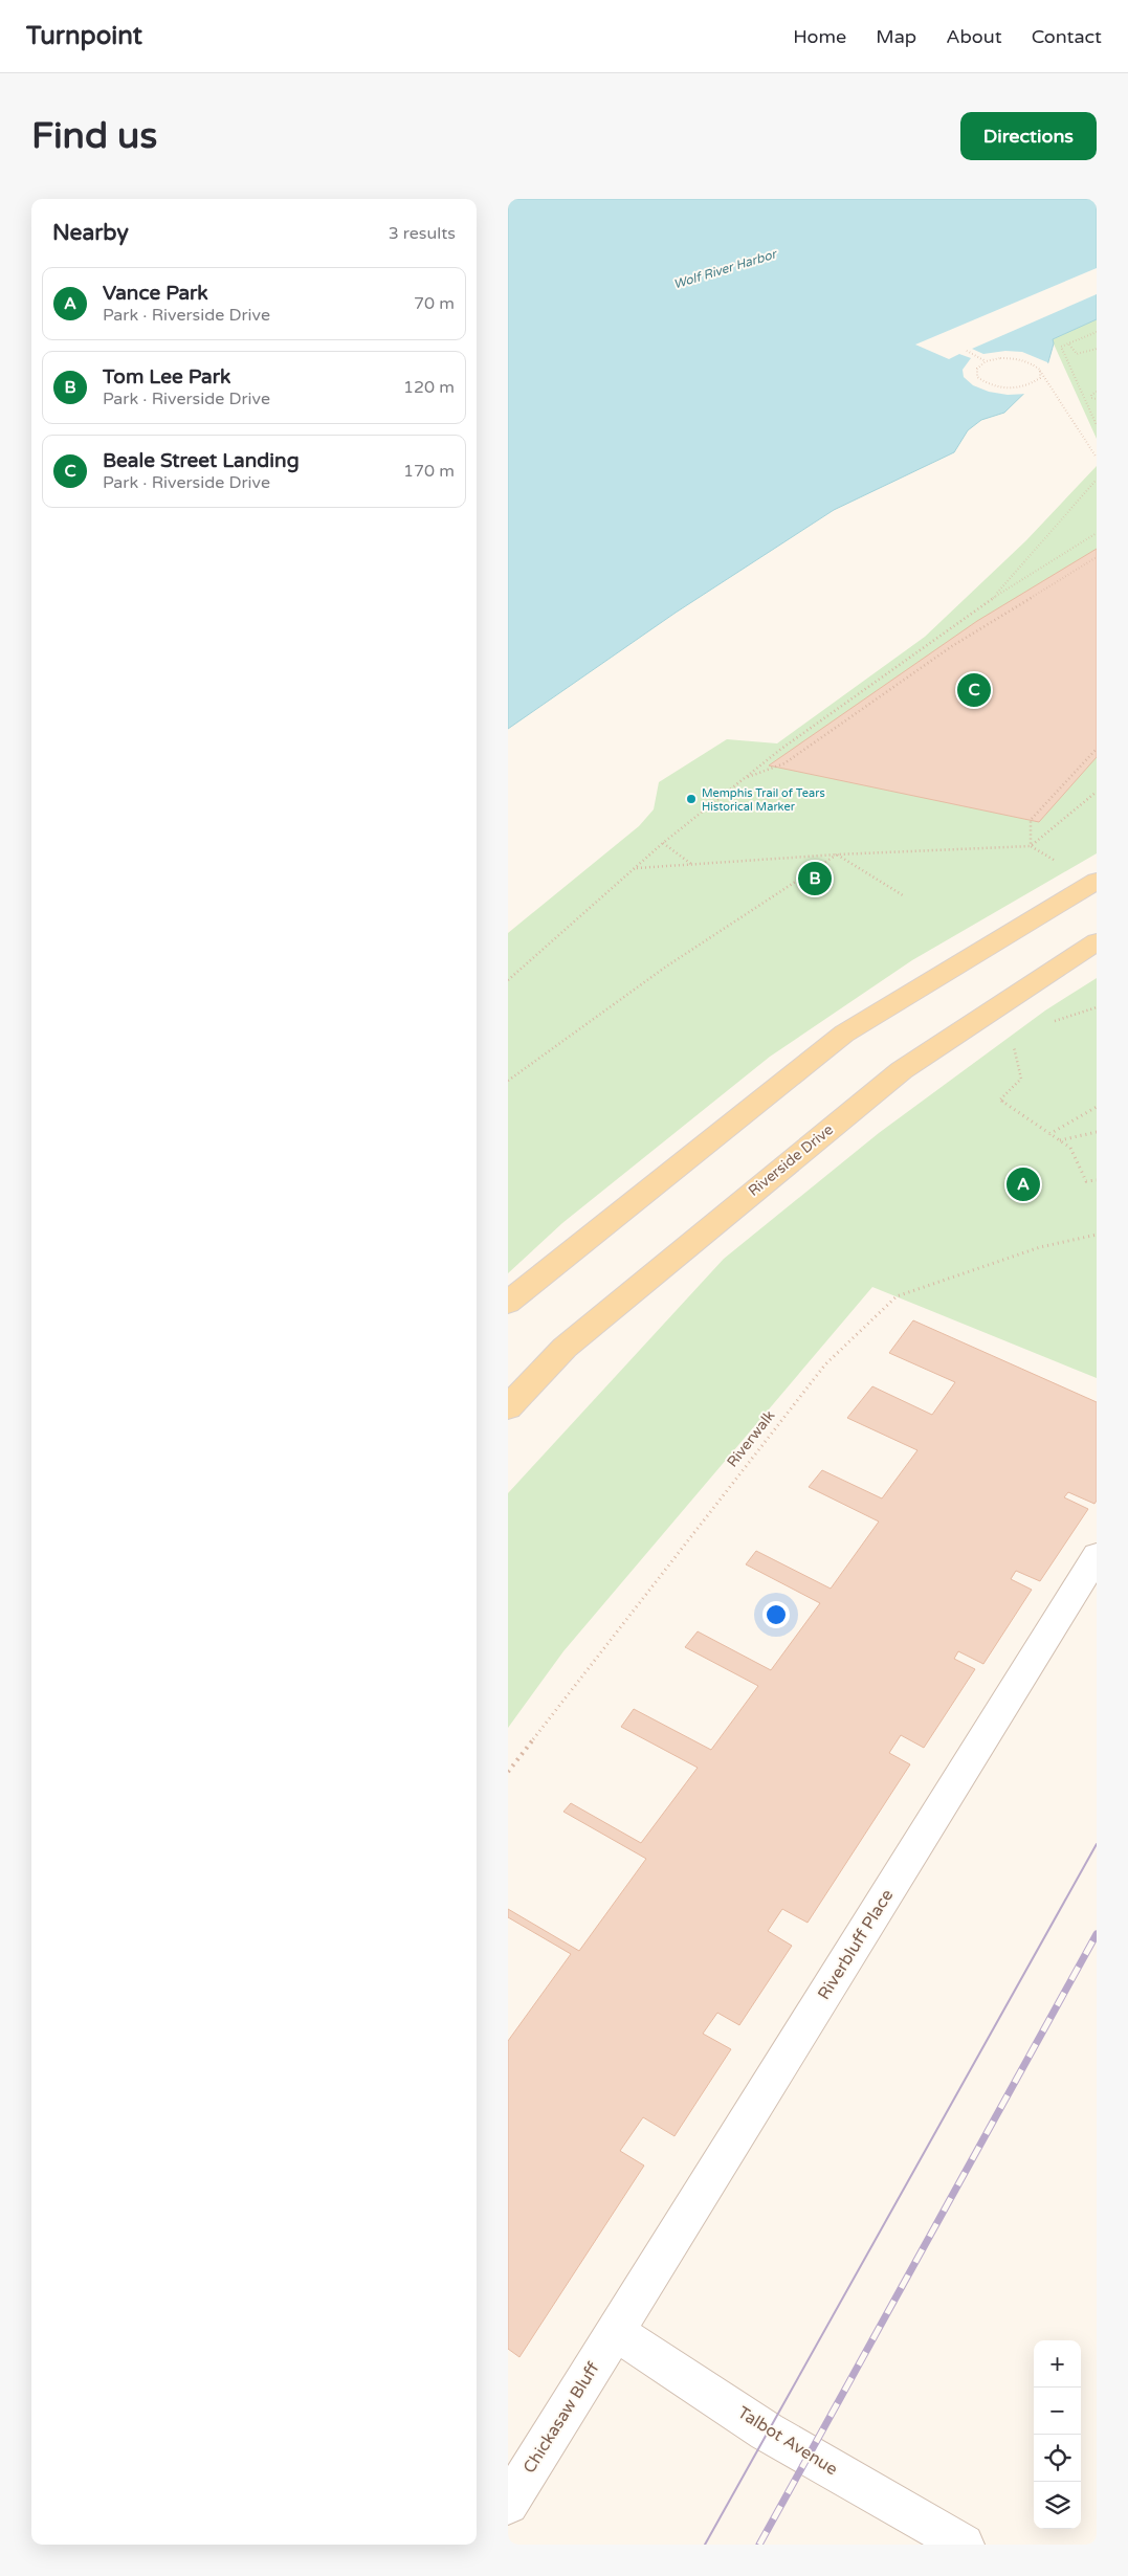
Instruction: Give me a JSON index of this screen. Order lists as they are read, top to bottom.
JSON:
{
  "streets": {
    "main road": ["Riverside Drive"],
    "street": ["Riverbluff Place", "Chickasaw Bluff", "Talbot Avenue"],
    "path": ["Riverwalk"]
  },
  "crossings": [
    ["Riverbluff Place", "Chickasaw Bluff"],
    ["Riverbluff Place", "Talbot Avenue"],
    ["Chickasaw Bluff", "Talbot Avenue"]
  ],
  "water": ["Wolf River Harbor"],
  "places": ["Memphis Trail of Tears Historical Marker"],
  "page": {
    "header": "Turnpoint",
    "nav": [
      "Home",
      "Map",
      "About",
      "Contact"
    ],
    "buttons": "Directions",
    "title": "Find us",
    "heading": ["Nearby", "3 results"],
    "list": [
      {
        "mark": "A",
        "name": "Vance Park",
        "note": "Park · Riverside Drive",
        "value": "70 m"
      },
      {
        "mark": "B",
        "name": "Tom Lee Park",
        "note": "Park · Riverside Drive",
        "value": "120 m"
      },
      {
        "mark": "C",
        "name": "Beale Street Landing",
        "note": "Park · Riverside Drive",
        "value": "170 m"
      }
    ],
    "pins": ["C", "B", "A"],
    "map_buttons": ["+", "−"]
  }
}
